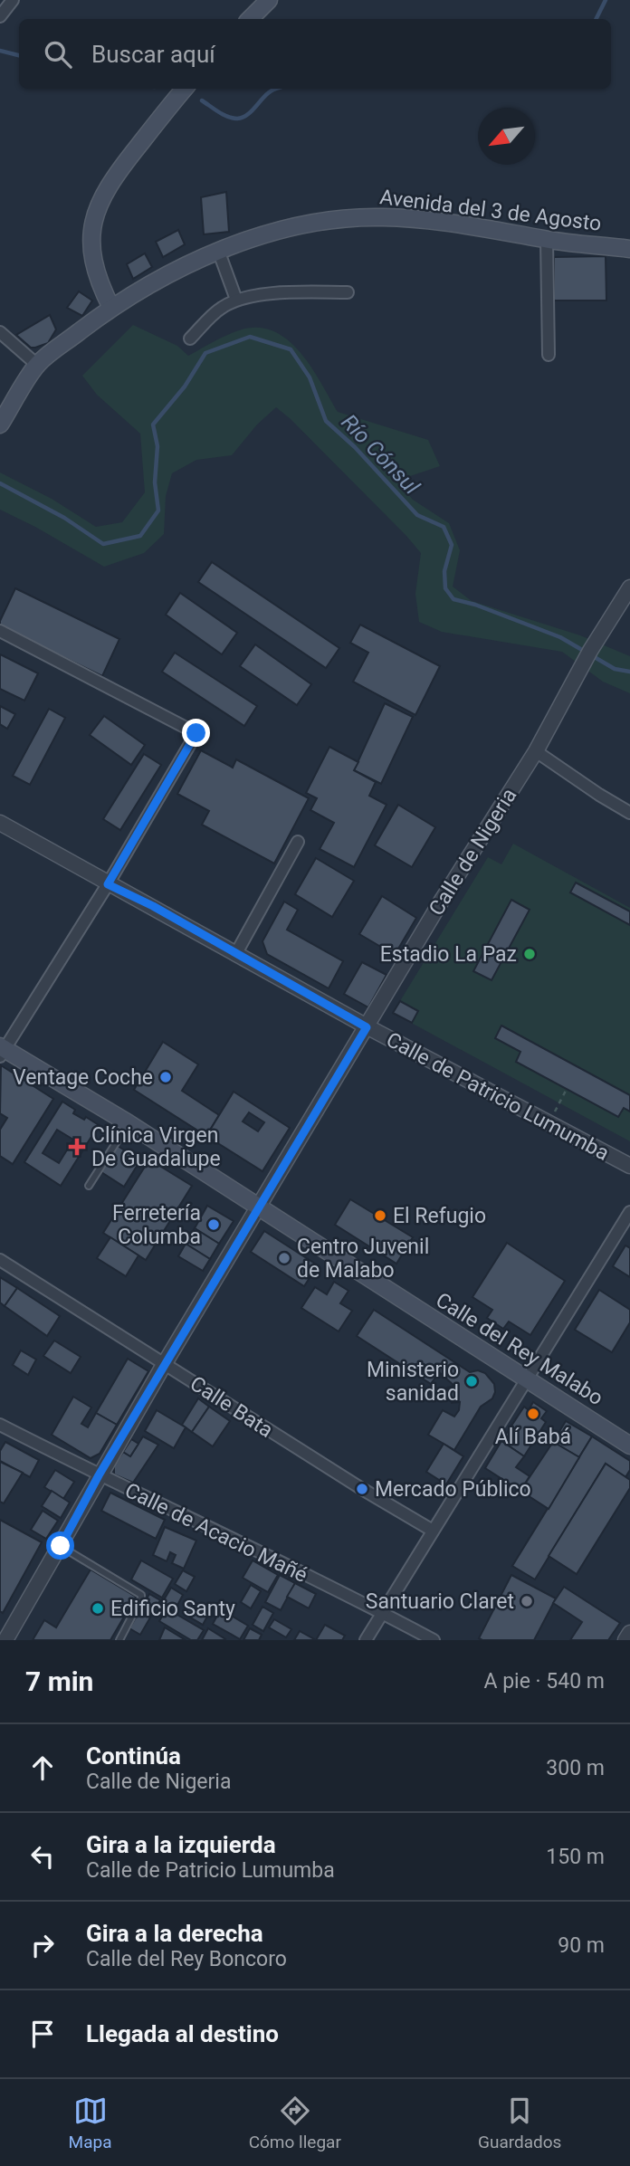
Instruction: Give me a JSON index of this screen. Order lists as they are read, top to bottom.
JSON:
{
  "streets": {
    "main road": ["Avenida del 3 de Agosto", "Calle del Rey Malabo"],
    "street": [
      "Calle de Nigeria",
      "Calle de Patricio Lumumba",
      "Calle Bata",
      "Calle de Acacio Mañé"
    ]
  },
  "crossings": [
    ["Calle de Nigeria", "Calle de Patricio Lumumba"],
    ["Calle de Nigeria", "Calle del Rey Malabo"],
    ["Calle de Nigeria", "Calle Bata"],
    ["Calle de Nigeria", "Calle de Acacio Mañé"]
  ],
  "water": ["Río Cónsul"],
  "places": {
    "other": [
      "Estadio La Paz",
      "Ventage Coche",
      "El Refugio",
      "Ferretería Columba",
      "Centro Juvenil de Malabo",
      "Ministerio sanidad",
      "Alí Babá",
      "Mercado Público",
      "Santuario Claret",
      "Edificio Santy"
    ],
    "health": ["Clínica Virgen De Guadalupe"]
  },
  "north": "bottom left",
  "page": {
    "search": "Buscar aquí",
    "heading": ["7 min", "A pie · 540 m"],
    "list": [
      ["Continúa", "Calle de Nigeria", "300 m"],
      ["Gira a la izquierda", "Calle de Patricio Lumumba", "150 m"],
      ["Gira a la derecha", "Calle del Rey Boncoro", "90 m"],
      "Llegada al destino"
    ],
    "nav": ["Mapa", "Cómo llegar", "Guardados"]
  }
}
